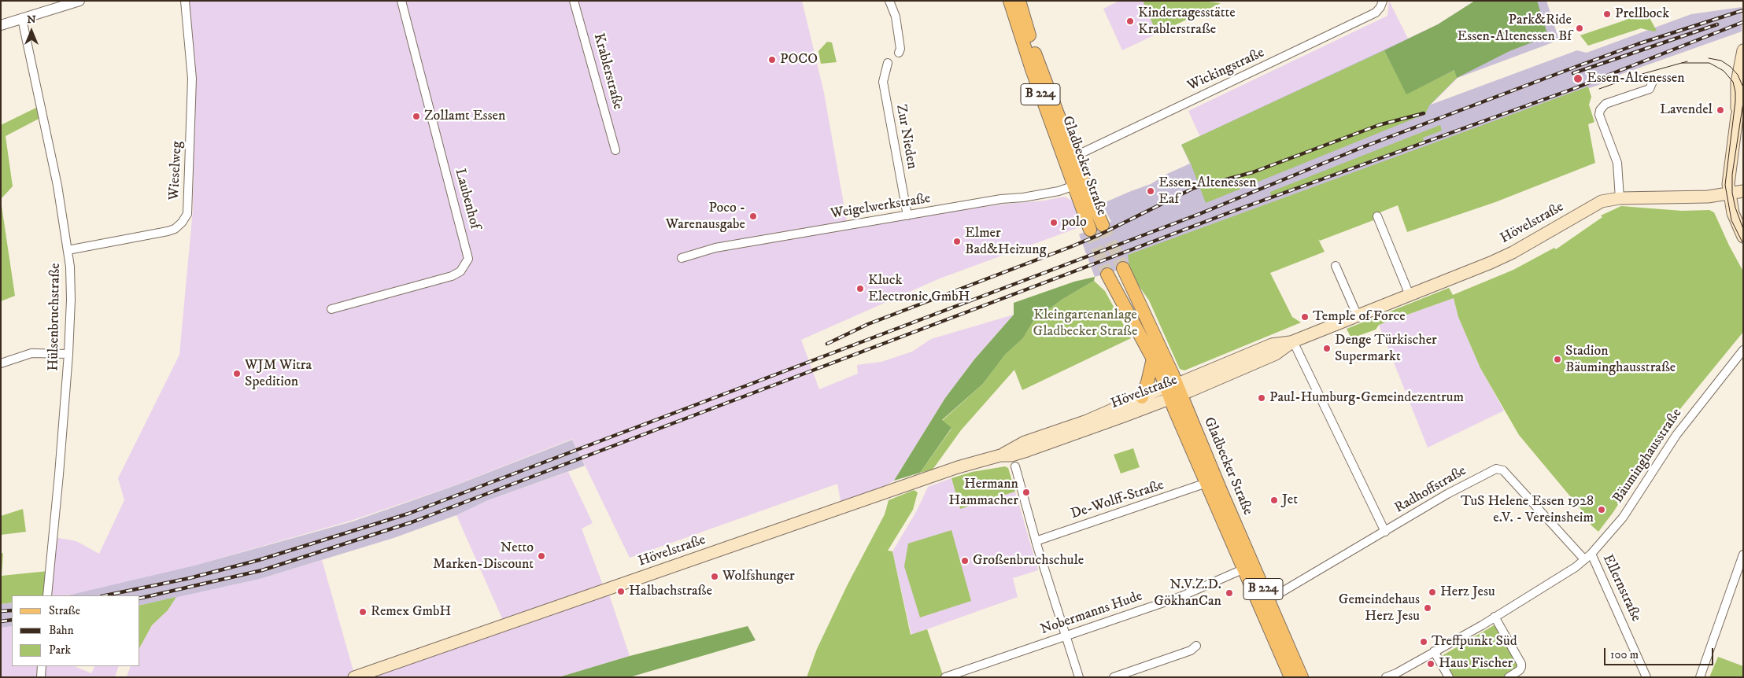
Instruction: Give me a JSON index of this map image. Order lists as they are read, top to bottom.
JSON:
{
  "streets": {
    "main road": ["B 224", "Gladbecker Straße", "Hövelstraße"],
    "street": [
      "Wickingstraße",
      "Krablerstraße",
      "Zur Nieden",
      "Wieselweg",
      "Laubenhof",
      "Weigelwerkstraße",
      "Hülsenbruchstraße",
      "Bäuminghausstraße",
      "Radhoffstraße",
      "De-Wolff-Straße",
      "Ellernstraße",
      "Nobermanns Hude"
    ]
  },
  "crossings": [
    ["Wickingstraße", "Gladbecker Straße"],
    ["Zur Nieden", "Weigelwerkstraße"],
    ["Gladbecker Straße", "Weigelwerkstraße"],
    ["Gladbecker Straße", "Hövelstraße"],
    ["Gladbecker Straße", "Radhoffstraße"],
    ["Gladbecker Straße", "De-Wolff-Straße"],
    ["Gladbecker Straße", "Nobermanns Hude"],
    ["Wieselweg", "Hülsenbruchstraße"],
    ["Bäuminghausstraße", "Radhoffstraße"],
    ["Bäuminghausstraße", "Ellernstraße"]
  ],
  "parks": ["Kleingartenanlage Gladbecker Straße"],
  "places": [
    "Prellbock",
    "Kindertagesstätte Krablerstraße",
    "Park&Ride Essen-Altenessen Bf",
    "POCO",
    "Essen-Altenessen",
    "Lavendel",
    "Zollamt Essen",
    "Essen-Altenessen Eaf",
    "Poco - Warenausgabe",
    "polo",
    "Elmer Bad&Heizung",
    "Kluck Electronic GmbH",
    "Temple of Force",
    "Denge Türkischer Supermarkt",
    "Stadion Bäuminghausstraße",
    "WJM Witra Spedition",
    "Paul-Humburg-Gemeindezentrum",
    "Hermann Hammacher",
    "Jet",
    "TuS Helene Essen 1928 e.V. - Vereinsheim",
    "Netto Marken-Discount",
    "Großenbruchschule",
    "Wolfshunger",
    "Halbachstraße",
    "Herz Jesu",
    "N.V.Z.D. GökhanCan",
    "Gemeindehaus Herz Jesu",
    "Remex GmbH",
    "Treffpunkt Süd",
    "Haus Fischer"
  ],
  "legend": ["Straße", "Bahn", "Park"],
  "scale_bar": "100 m",
  "north": "top"
}
